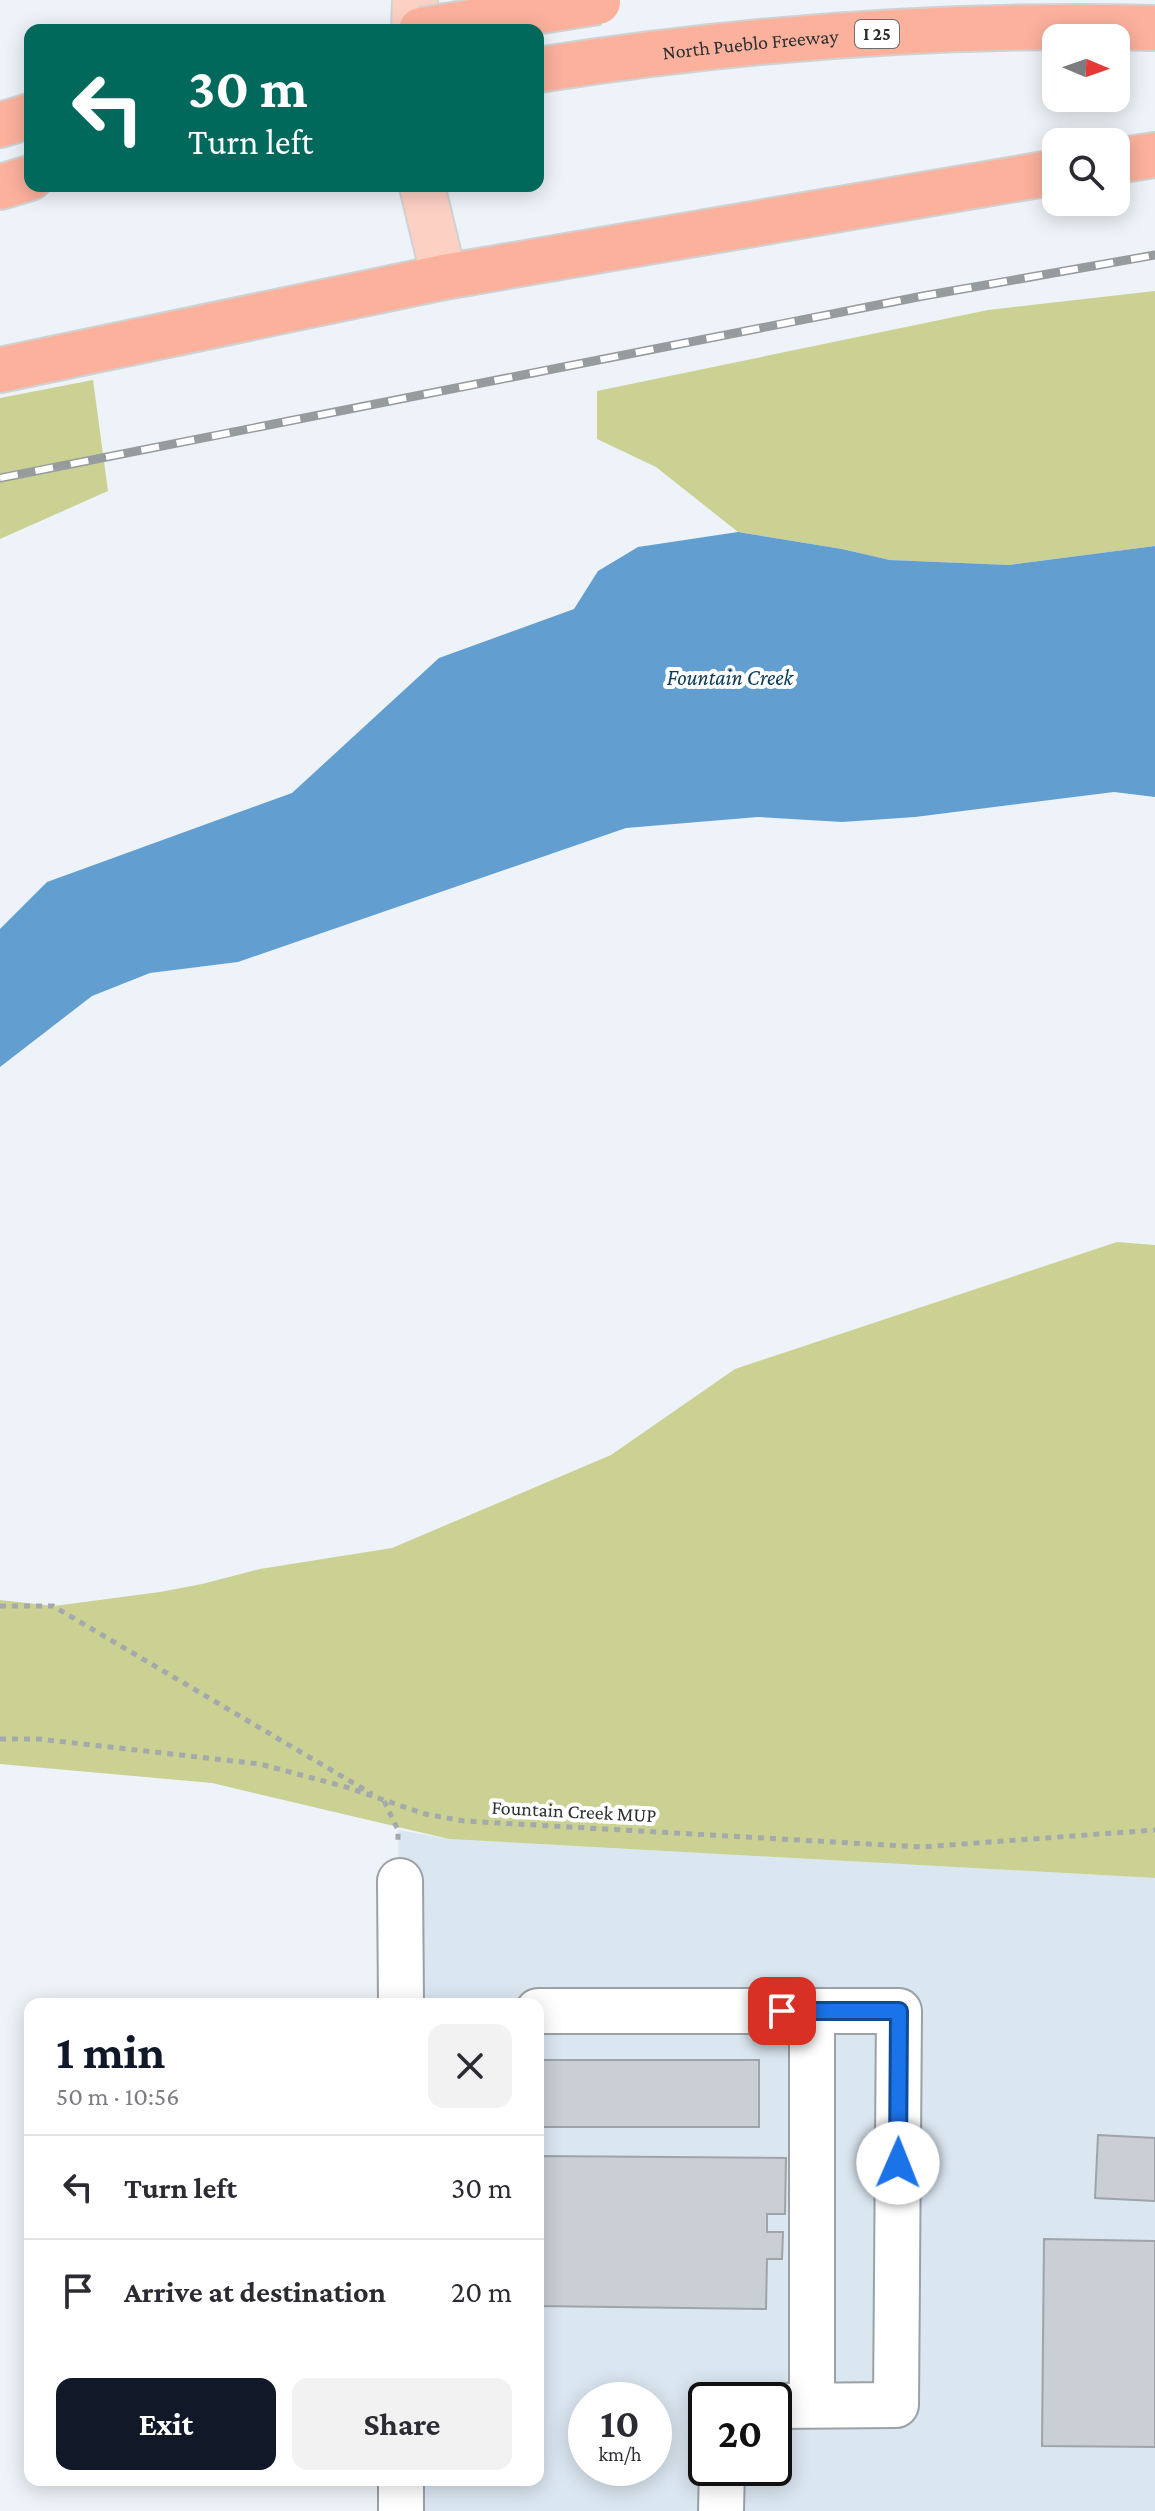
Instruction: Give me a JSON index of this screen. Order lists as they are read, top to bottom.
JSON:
{
  "streets": {
    "highway": ["I 25", "North Pueblo Freeway"],
    "path": ["Fountain Creek MUP"]
  },
  "water": ["Fountain Creek"],
  "north": "right",
  "page": {
    "turn": ["30 m", "Turn left"],
    "heading": ["1 min", "50 m · 10:56"],
    "list": [
      {
        "name": "Turn left",
        "value": "30 m"
      },
      {
        "name": "Arrive at destination",
        "value": "20 m"
      }
    ],
    "buttons": ["Exit", "Share"],
    "speed": "10 km/h",
    "limit": "20"
  }
}
